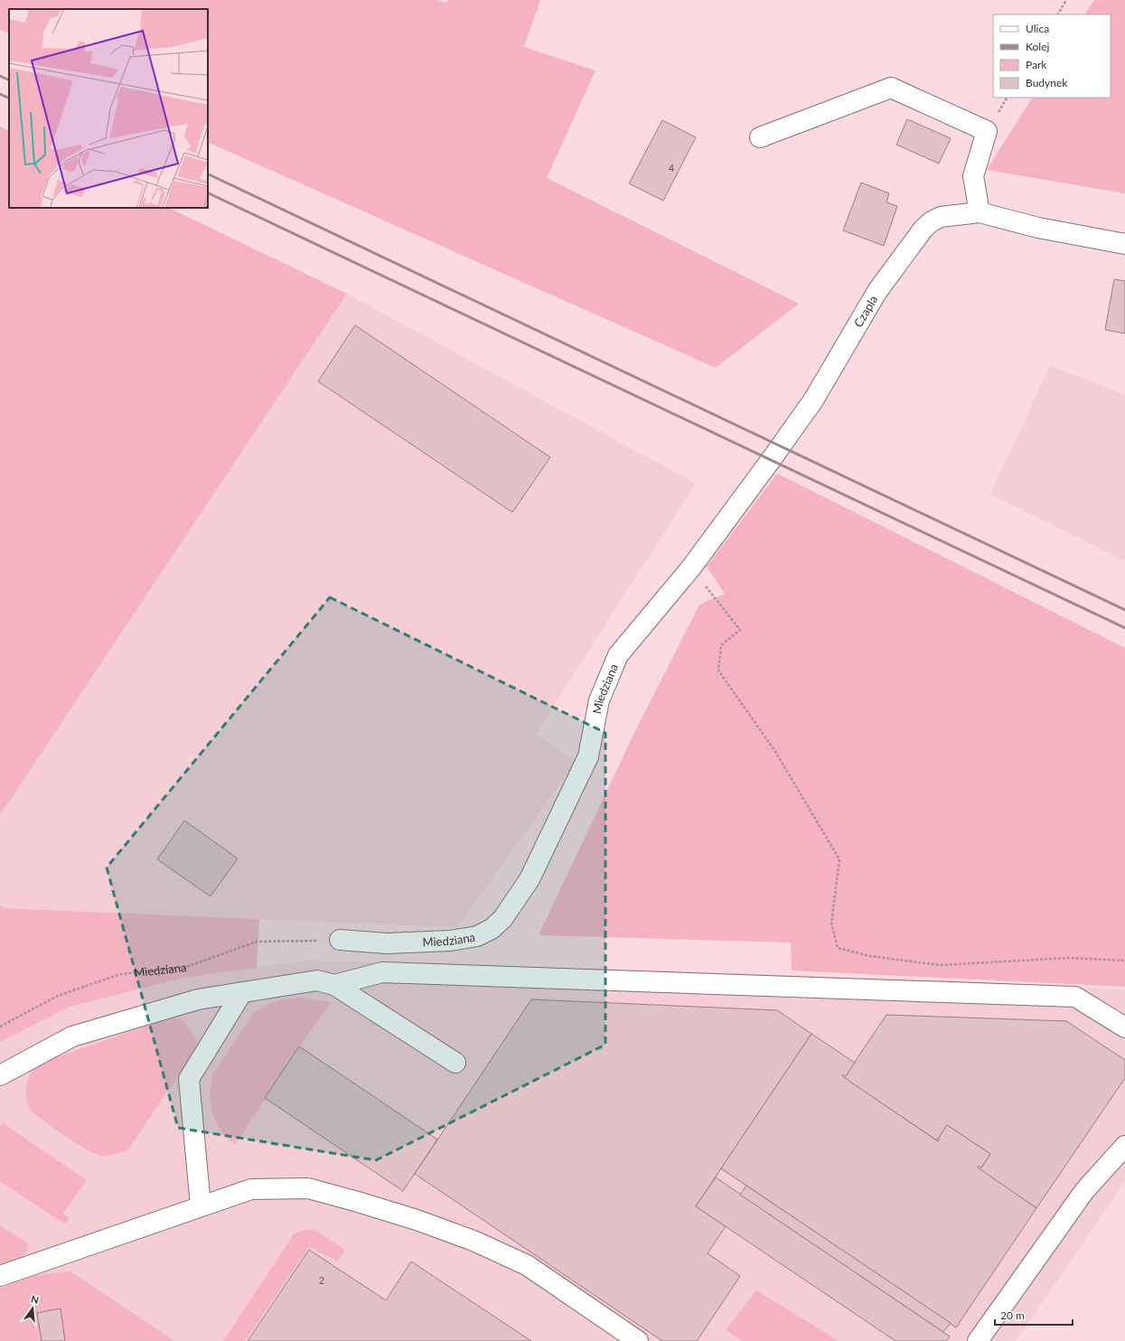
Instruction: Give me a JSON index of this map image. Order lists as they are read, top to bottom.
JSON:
{
  "streets": {
    "street": ["Czapla", "Miedziana"]
  },
  "crossings": [
    ["Czapla", "Miedziana"]
  ],
  "house_numbers": ["4", "2"],
  "legend": [
    "Ulica",
    "Kolej",
    "Park",
    "Budynek"
  ],
  "scale_bar": "20 m",
  "north": "top"
}
